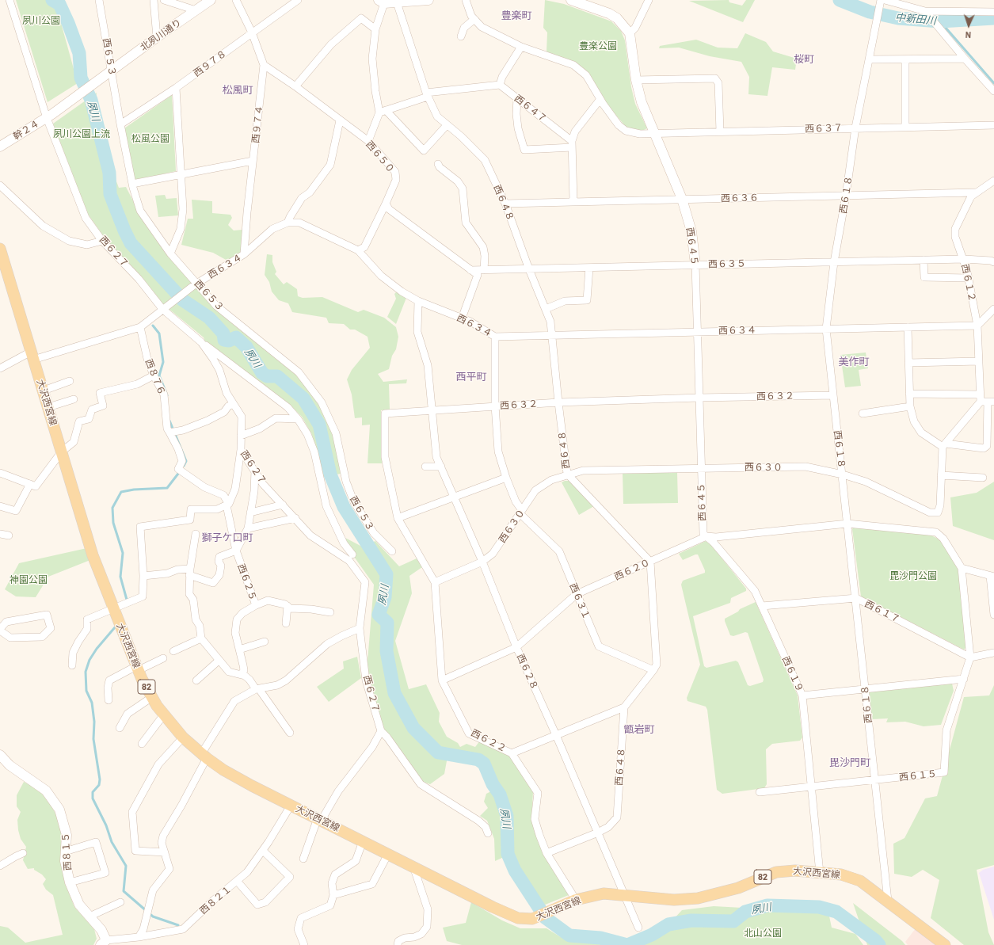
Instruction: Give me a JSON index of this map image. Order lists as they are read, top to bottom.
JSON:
{
  "streets": {
    "main road": ["大沢西宮線", "82"],
    "street": [
      "北夙川通り",
      "西６５３",
      "西９７８",
      "西６４７",
      "西９７４",
      "西６３７",
      "幹２４",
      "西６５０",
      "西６１８",
      "西６３６",
      "西６４８",
      "西６４５",
      "西６２７",
      "西６３５",
      "西６３４",
      "西６１２",
      "西８７６",
      "西６３２",
      "西６３０",
      "西６２０",
      "西６２５",
      "西６３１",
      "西６１７",
      "西６２８",
      "西６１９",
      "西６２２",
      "西６１５",
      "西８１５",
      "西８２１"
    ]
  },
  "crossings": [
    ["北夙川通り", "西６５３"],
    ["北夙川通り", "幹２４"],
    ["北夙川通り", "西６２７"],
    ["西６５３", "西９７８"],
    ["西６５３", "西６３４"],
    ["西９７８", "西９７４"],
    ["西９７４", "西６５０"],
    ["西９７４", "西６３４"],
    ["西６３７", "西６１８"],
    ["西６３７", "西６４５"],
    ["幹２４", "西６２７"],
    ["西６５０", "西６３４"],
    ["西６１８", "西６３６"],
    ["西６１８", "西６３５"],
    ["西６１８", "西６３４"],
    ["西６１８", "西６３２"],
    ["西６１８", "大沢西宮線"],
    ["西６１８", "西６３０"],
    ["西６１８", "西６２０"],
    ["西６１８", "西６１７"],
    ["西６１８", "西６１５"],
    ["西６３６", "西６４８"],
    ["西６３６", "西６４５"],
    ["西６３６", "西６１２"],
    ["西６４８", "西６３５"],
    ["西６４８", "西６３４"],
    ["西６４８", "西６３２"],
    ["西６４８", "西６３０"],
    ["西６４８", "西６２０"],
    ["西６４８", "西６２８"],
    ["西６４８", "西６２２"],
    ["西６４５", "西６３５"],
    ["西６４５", "西６３４"],
    ["西６４５", "西６３２"],
    ["西６４５", "西６３０"],
    ["西６４５", "西６２０"],
    ["西６４５", "西６１９"],
    ["西６２７", "西６３４"],
    ["西６３５", "西６１２"],
    ["西６３４", "西６１２"],
    ["西６３４", "西８７６"],
    ["西６３４", "大沢西宮線"],
    ["西６３４", "西６３１"],
    ["西６３４", "西６２８"],
    ["西６１２", "西６３０"],
    ["西８７６", "西６２５"],
    ["西６３２", "西６３１"],
    ["西６３２", "西６２８"],
    ["西６３２", "西６２２"],
    ["大沢西宮線", "西６２８"],
    ["大沢西宮線", "西６１９"],
    ["大沢西宮線", "西６２２"],
    ["大沢西宮線", "西８２１"],
    ["西６３０", "西６３１"],
    ["西６３０", "西６２８"],
    ["西６２０", "西６３１"],
    ["西６２０", "西６２８"],
    ["西６２０", "西６１９"],
    ["西６２０", "西６２２"],
    ["西６２０", "西６１５"],
    ["西６１７", "西６１９"],
    ["西６１７", "西６１５"],
    ["西６１９", "西６１５"],
    ["西８１５", "西８２１"]
  ],
  "districts": [
    "豊楽町",
    "桜町",
    "松風町",
    "美作町",
    "西平町",
    "獅子ケ口町",
    "甑岩町",
    "毘沙門町"
  ],
  "water": ["中新田川", "夙川"],
  "parks": [
    "夙川公園",
    "豊楽公園",
    "夙川公園上流",
    "松風公園",
    "毘沙門公園",
    "神園公園",
    "北山公園"
  ],
  "north": "bottom"
}
